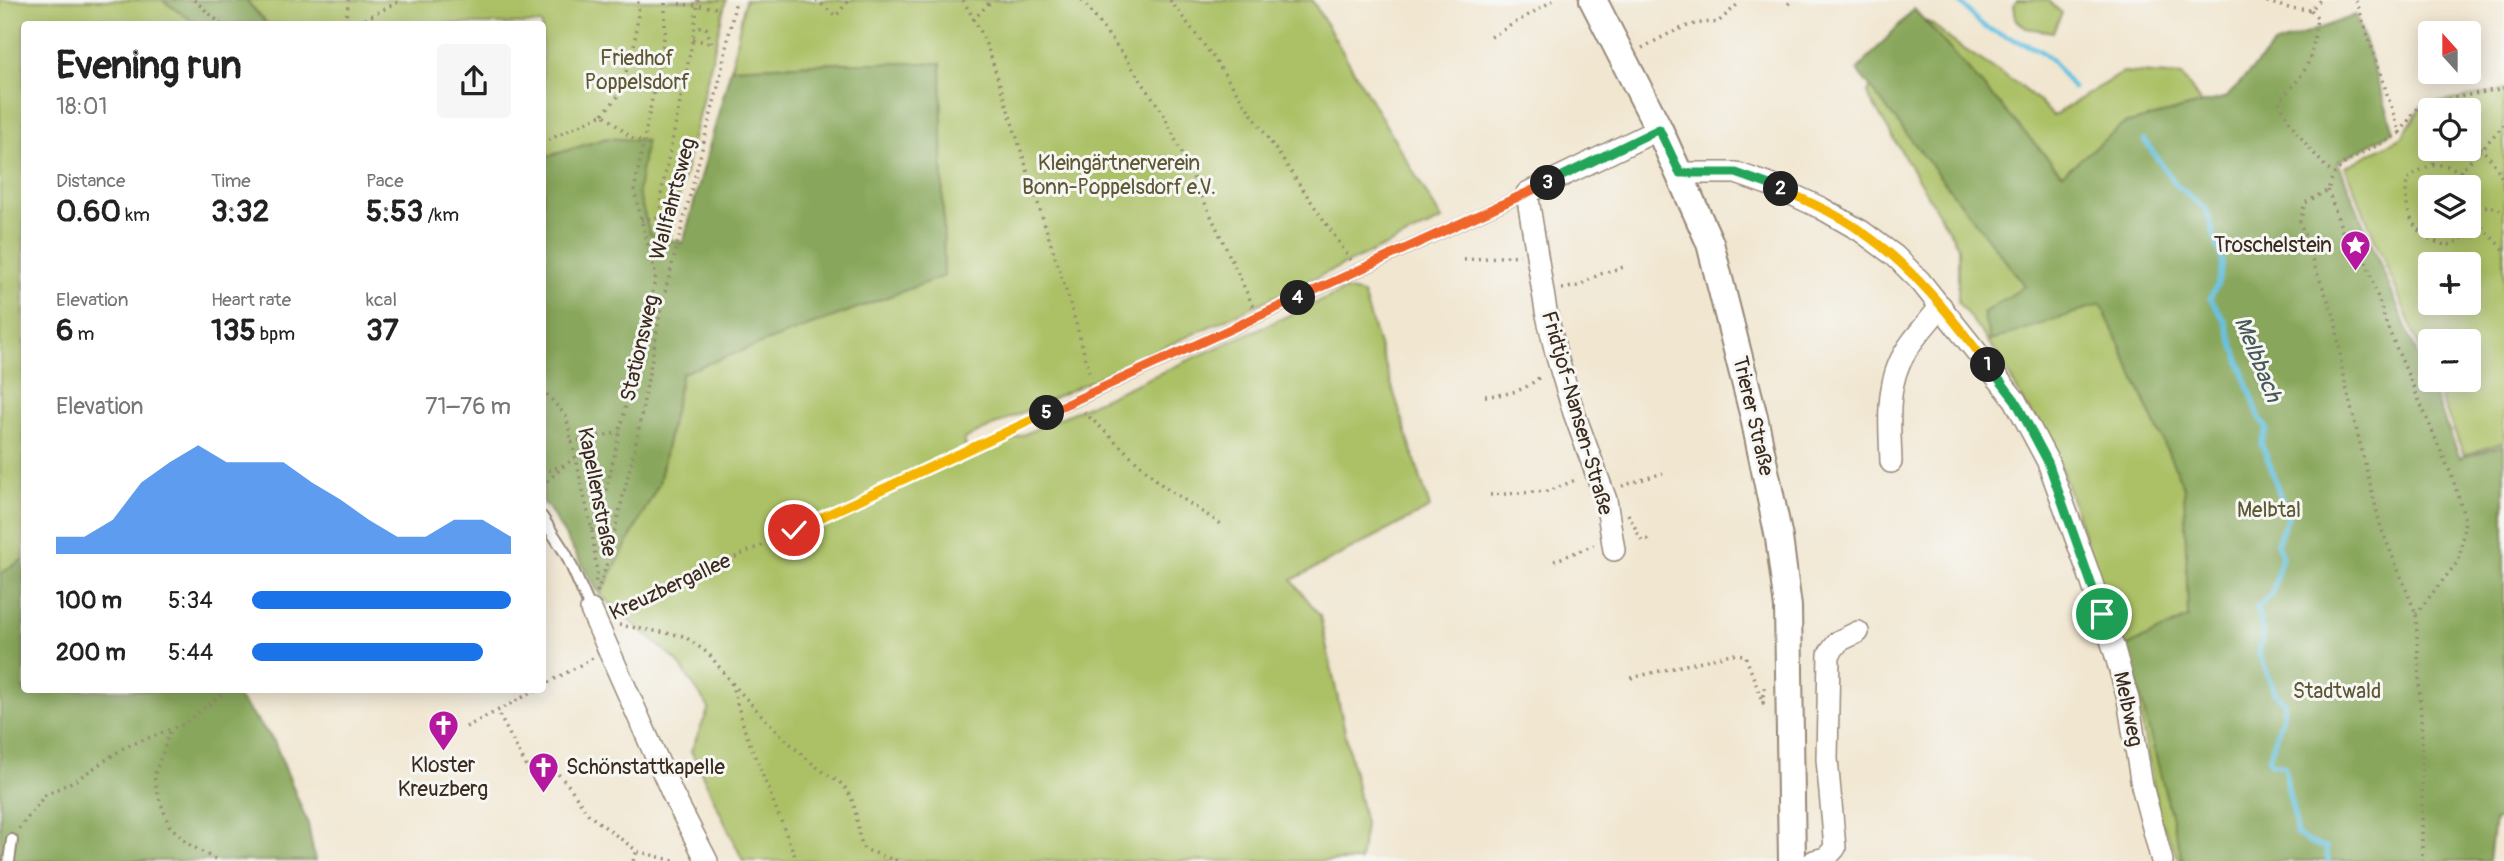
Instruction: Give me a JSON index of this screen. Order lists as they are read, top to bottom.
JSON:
{
  "streets": {
    "street": ["Fridtjof-Nansen-Straße", "Trierer Straße", "Melbweg"],
    "path": [
      "Wallfahrtsweg",
      "Stationsweg",
      "Kapellenstraße",
      "Kreuzbergallee"
    ]
  },
  "crossings": [
    ["Wallfahrtsweg", "Kapellenstraße"],
    ["Wallfahrtsweg", "Kreuzbergallee"],
    ["Stationsweg", "Kapellenstraße"],
    ["Trierer Straße", "Melbweg"],
    ["Kapellenstraße", "Kreuzbergallee"]
  ],
  "water": ["Melbbach"],
  "parks": [
    "Friedhof Poppelsdorf",
    "Kleingärtnerverein Bonn-Poppelsdorf e.V.",
    "Melbtal",
    "Stadtwald"
  ],
  "places": {
    "place": ["Troschelstein"],
    "church": ["Kloster Kreuzberg", "Schönstattkapelle"]
  },
  "north": "top",
  "page": {
    "map_buttons": ["+", "−"],
    "heading": ["Evening run", "18:01"],
    "stats": [
      ["Distance", "0.60 km"],
      ["Time", "3:32"],
      ["Pace", "5:53 /km"],
      ["Elevation", "6 m"],
      ["Heart rate", "135 bpm"],
      ["kcal", "37"]
    ],
    "pins": [
      "3",
      "2",
      "4",
      "1",
      "5"
    ],
    "chart": ["Elevation", "71–76 m"],
    "list": [
      {
        "name": "100 m",
        "note": "5:34"
      },
      {
        "name": "200 m",
        "note": "5:44"
      }
    ]
  }
}
